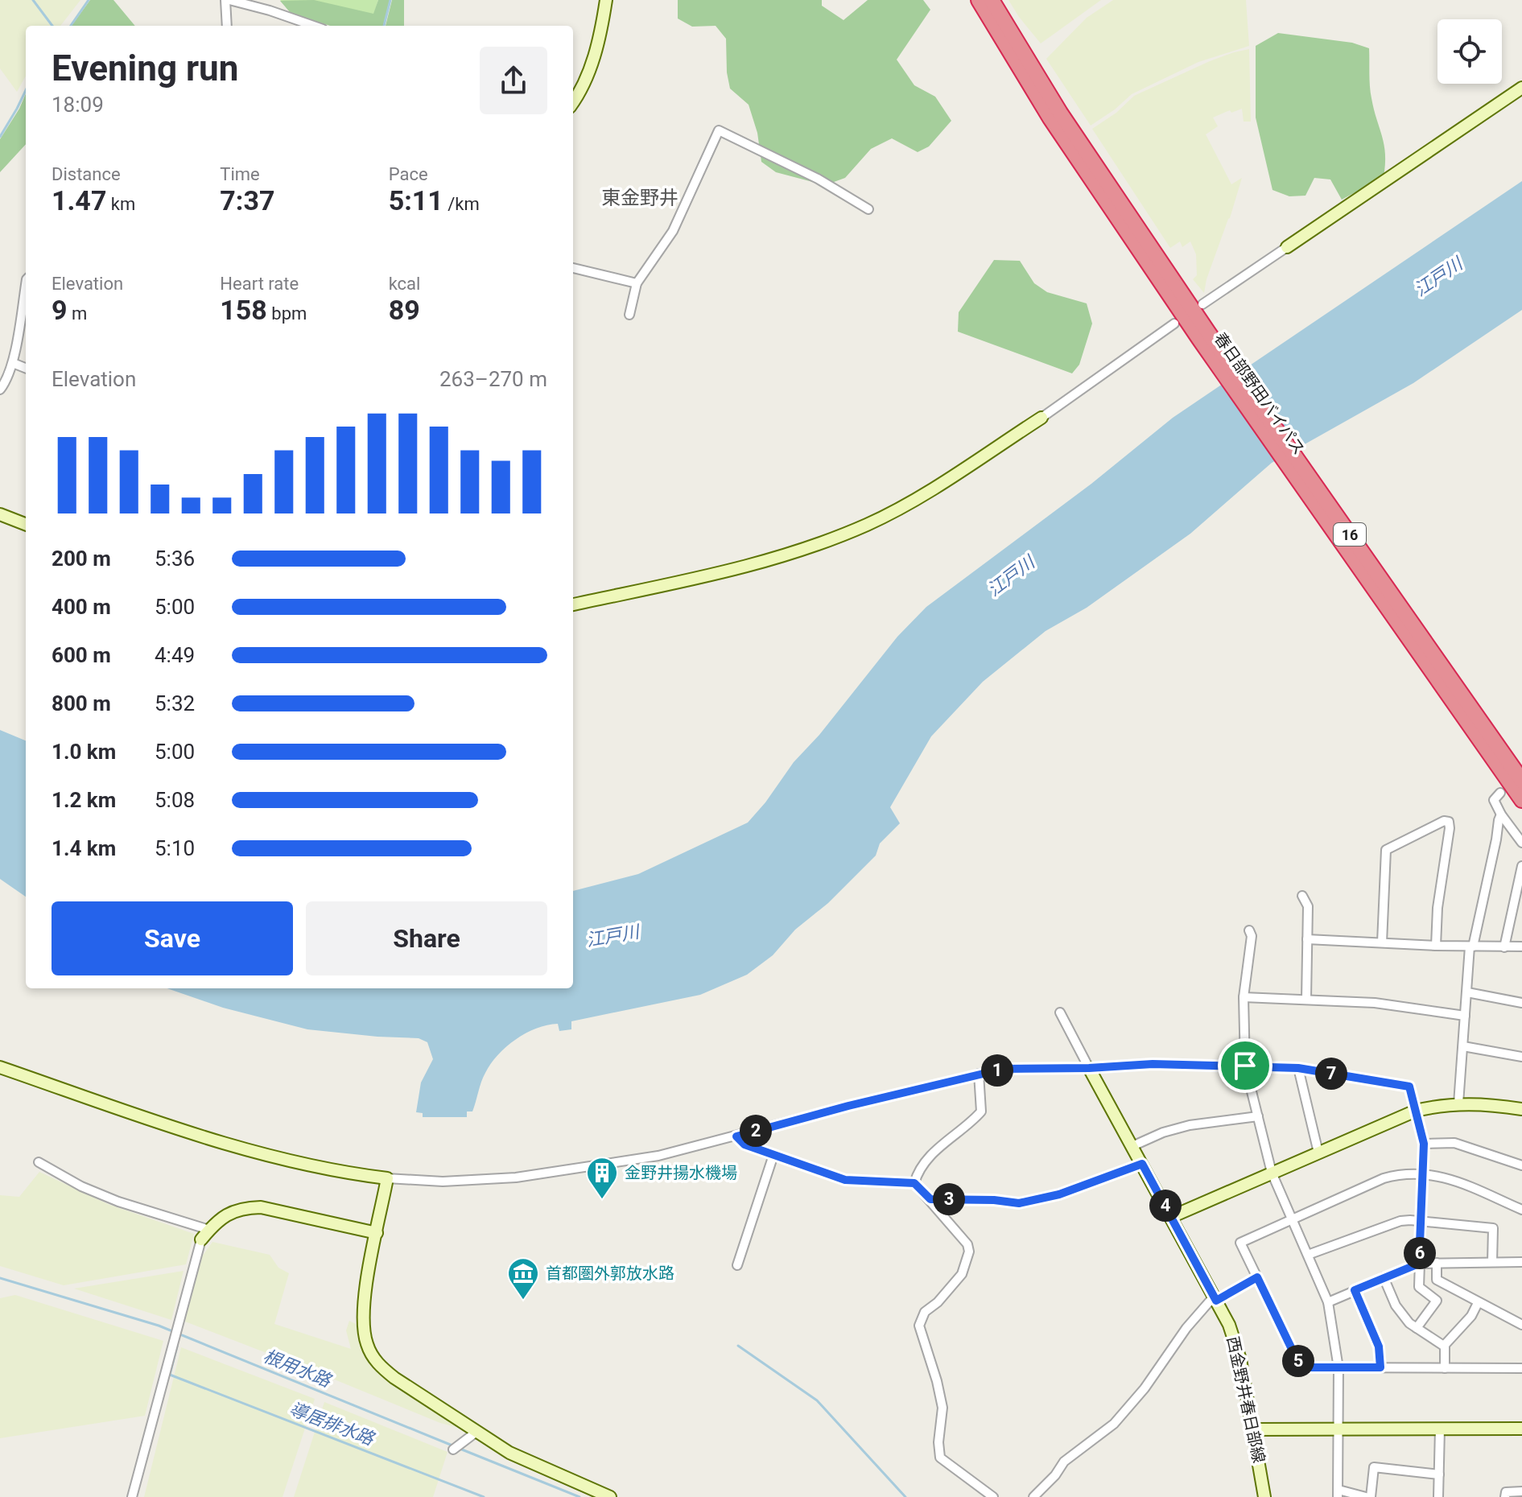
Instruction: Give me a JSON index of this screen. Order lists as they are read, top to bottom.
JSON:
{
  "streets": {
    "highway": ["春日部野田バイパス", "16"],
    "street": ["西金野井春日部線"]
  },
  "districts": ["東金野井"],
  "water": ["江戸川", "根用水路", "導居排水路"],
  "places": {
    "building": ["金野井揚水機場"],
    "museum": ["首都圏外郭放水路"]
  },
  "page": {
    "heading": ["Evening run", "18:09"],
    "stats": [
      ["Distance", "1.47 km"],
      ["Time", "7:37"],
      ["Pace", "5:11 /km"],
      ["Elevation", "9 m"],
      ["Heart rate", "158 bpm"],
      ["kcal", "89"]
    ],
    "chart": ["Elevation", "263–270 m"],
    "list": [
      {
        "name": "200 m",
        "note": "5:36"
      },
      {
        "name": "400 m",
        "note": "5:00"
      },
      {
        "name": "600 m",
        "note": "4:49"
      },
      {
        "name": "800 m",
        "note": "5:32"
      },
      {
        "name": "1.0 km",
        "note": "5:00"
      },
      {
        "name": "1.2 km",
        "note": "5:08"
      },
      {
        "name": "1.4 km",
        "note": "5:10"
      }
    ],
    "buttons": ["Save", "Share"],
    "pins": [
      "1",
      "7",
      "2",
      "3",
      "4",
      "6",
      "5"
    ]
  }
}
